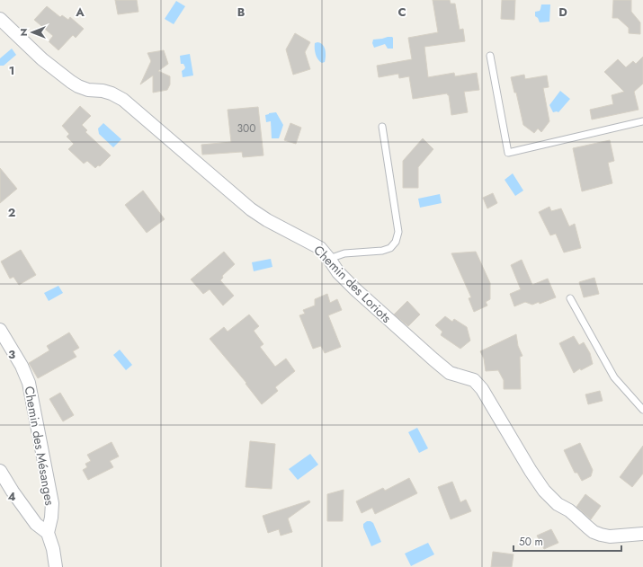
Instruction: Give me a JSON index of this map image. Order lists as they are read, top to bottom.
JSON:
{
  "streets": {
    "street": ["Chemin des Loriots", "Chemin des Mésanges"]
  },
  "house_numbers": ["300"],
  "scale_bar": "50 m",
  "north": "left",
  "grid": {
    "columns": [
      "A",
      "B",
      "C",
      "D"
    ],
    "rows": [
      "1",
      "2",
      "3",
      "4"
    ]
  }
}
